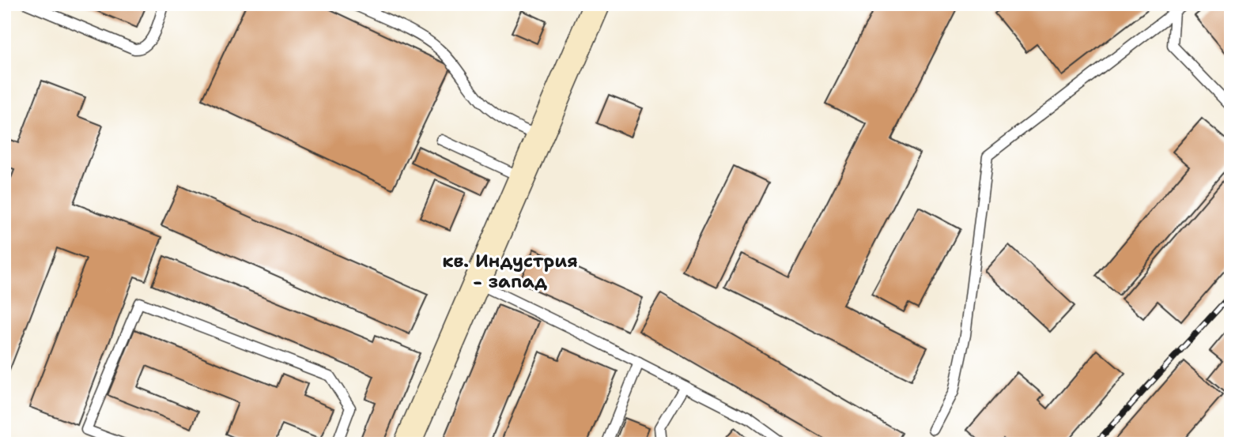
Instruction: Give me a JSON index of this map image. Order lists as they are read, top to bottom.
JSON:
{
  "districts": ["кв. Индустрия - запад"]
}
